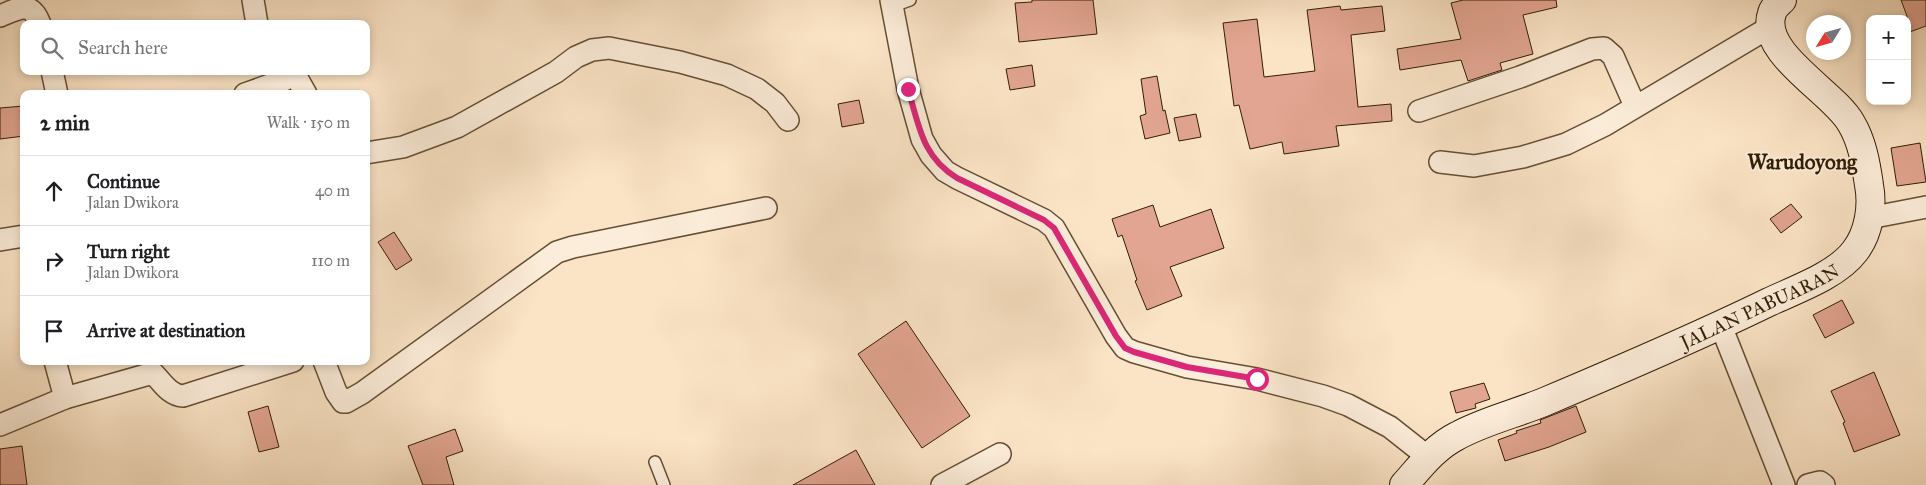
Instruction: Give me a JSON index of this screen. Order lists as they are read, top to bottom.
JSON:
{
  "streets": {
    "street": ["JALAN PABUARAN"]
  },
  "districts": ["Warudoyong"],
  "north": "bottom left",
  "page": {
    "map_buttons": ["+", "−"],
    "search": "Search here",
    "heading": ["2 min", "Walk · 150 m"],
    "list": [
      ["Continue", "Jalan Dwikora", "40 m"],
      ["Turn right", "Jalan Dwikora", "110 m"],
      "Arrive at destination"
    ]
  }
}
